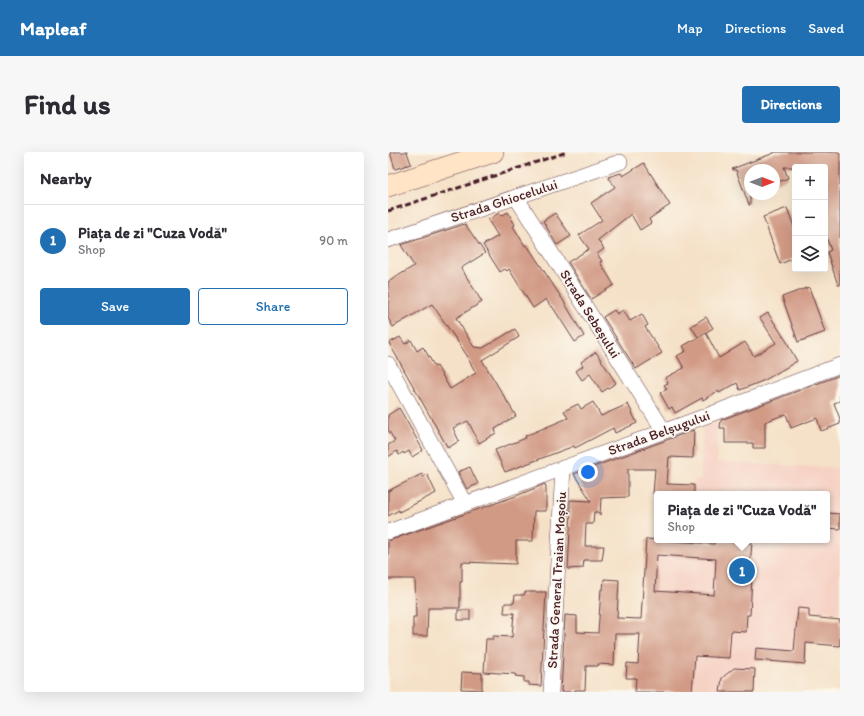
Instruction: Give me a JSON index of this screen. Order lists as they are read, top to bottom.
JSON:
{
  "streets": {
    "street": [
      "Strada Ghiocelului",
      "Strada Sebeșului",
      "Strada Belșugului",
      "Strada General Traian Moșoiu"
    ]
  },
  "crossings": [
    ["Strada Ghiocelului", "Strada Sebeșului"],
    ["Strada Sebeșului", "Strada Belșugului"],
    ["Strada Belșugului", "Strada General Traian Moșoiu"]
  ],
  "north": "right",
  "page": {
    "header": "Mapleaf",
    "nav": ["Map", "Directions", "Saved"],
    "buttons": [
      "Directions",
      ["Save", "Share"]
    ],
    "title": "Find us",
    "heading": "Nearby",
    "map_buttons": ["+", "−"],
    "list": [
      {
        "mark": "1",
        "name": "Piața de zi \"Cuza Vodă\"",
        "note": "Shop",
        "value": "90 m"
      }
    ],
    "popup": ["Piața de zi \"Cuza Vodă\"", "Shop"],
    "pins": "1"
  }
}
